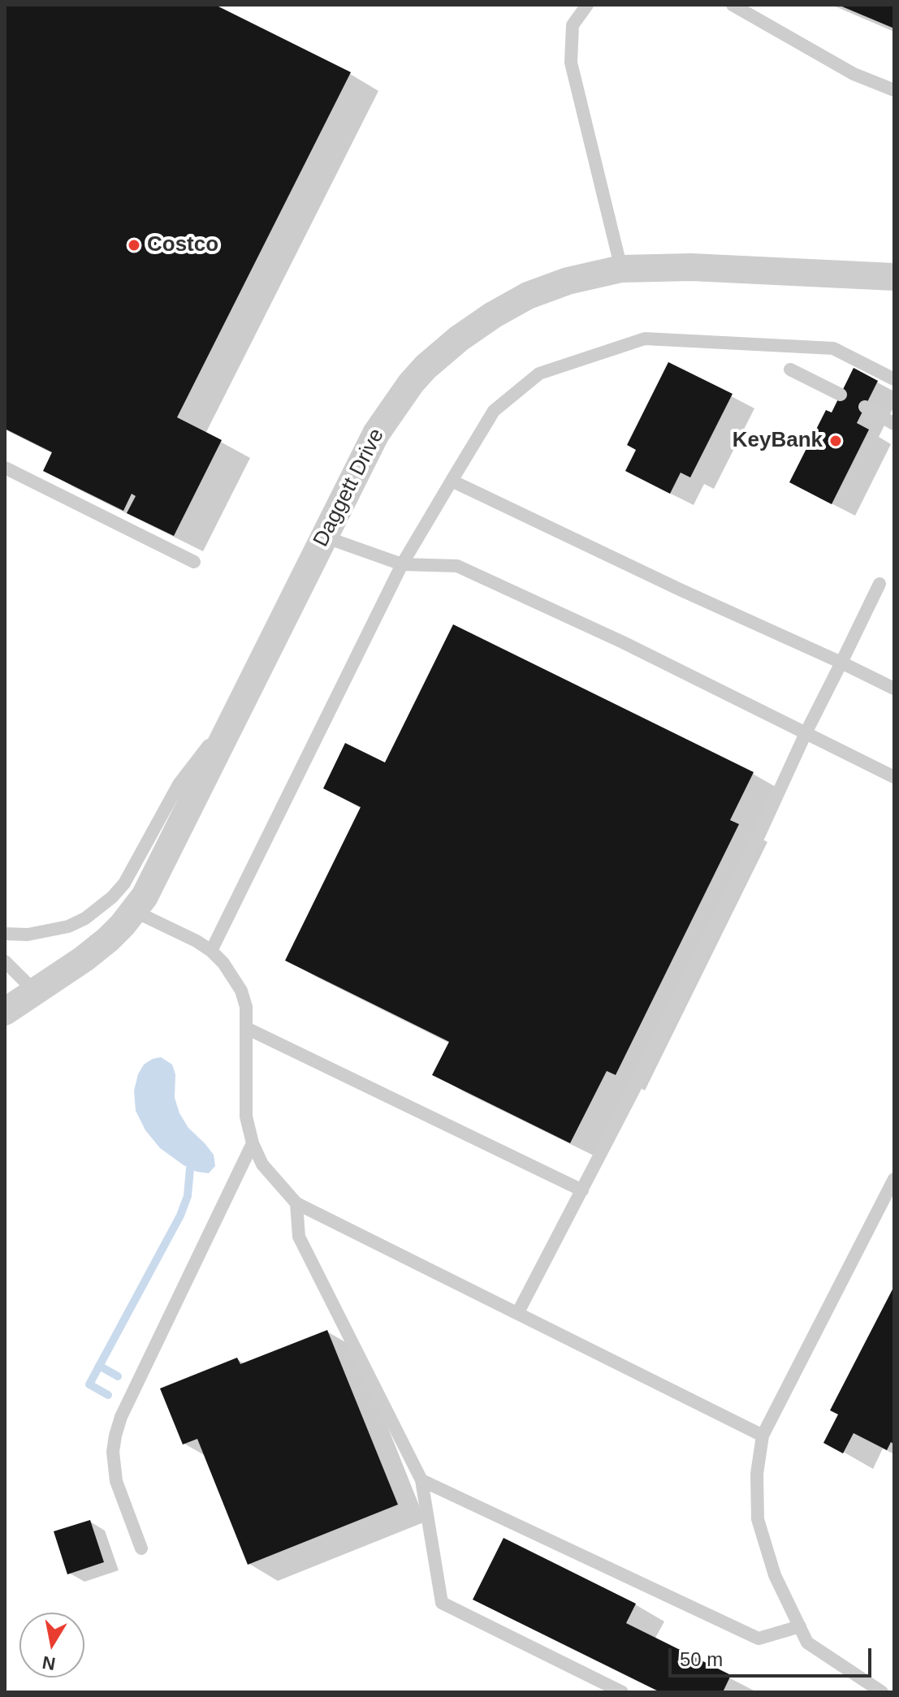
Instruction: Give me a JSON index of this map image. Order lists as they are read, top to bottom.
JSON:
{
  "streets": {
    "street": ["Daggett Drive"]
  },
  "places": ["Costco", "KeyBank"],
  "scale_bar": "50 m",
  "north": "bottom"
}
